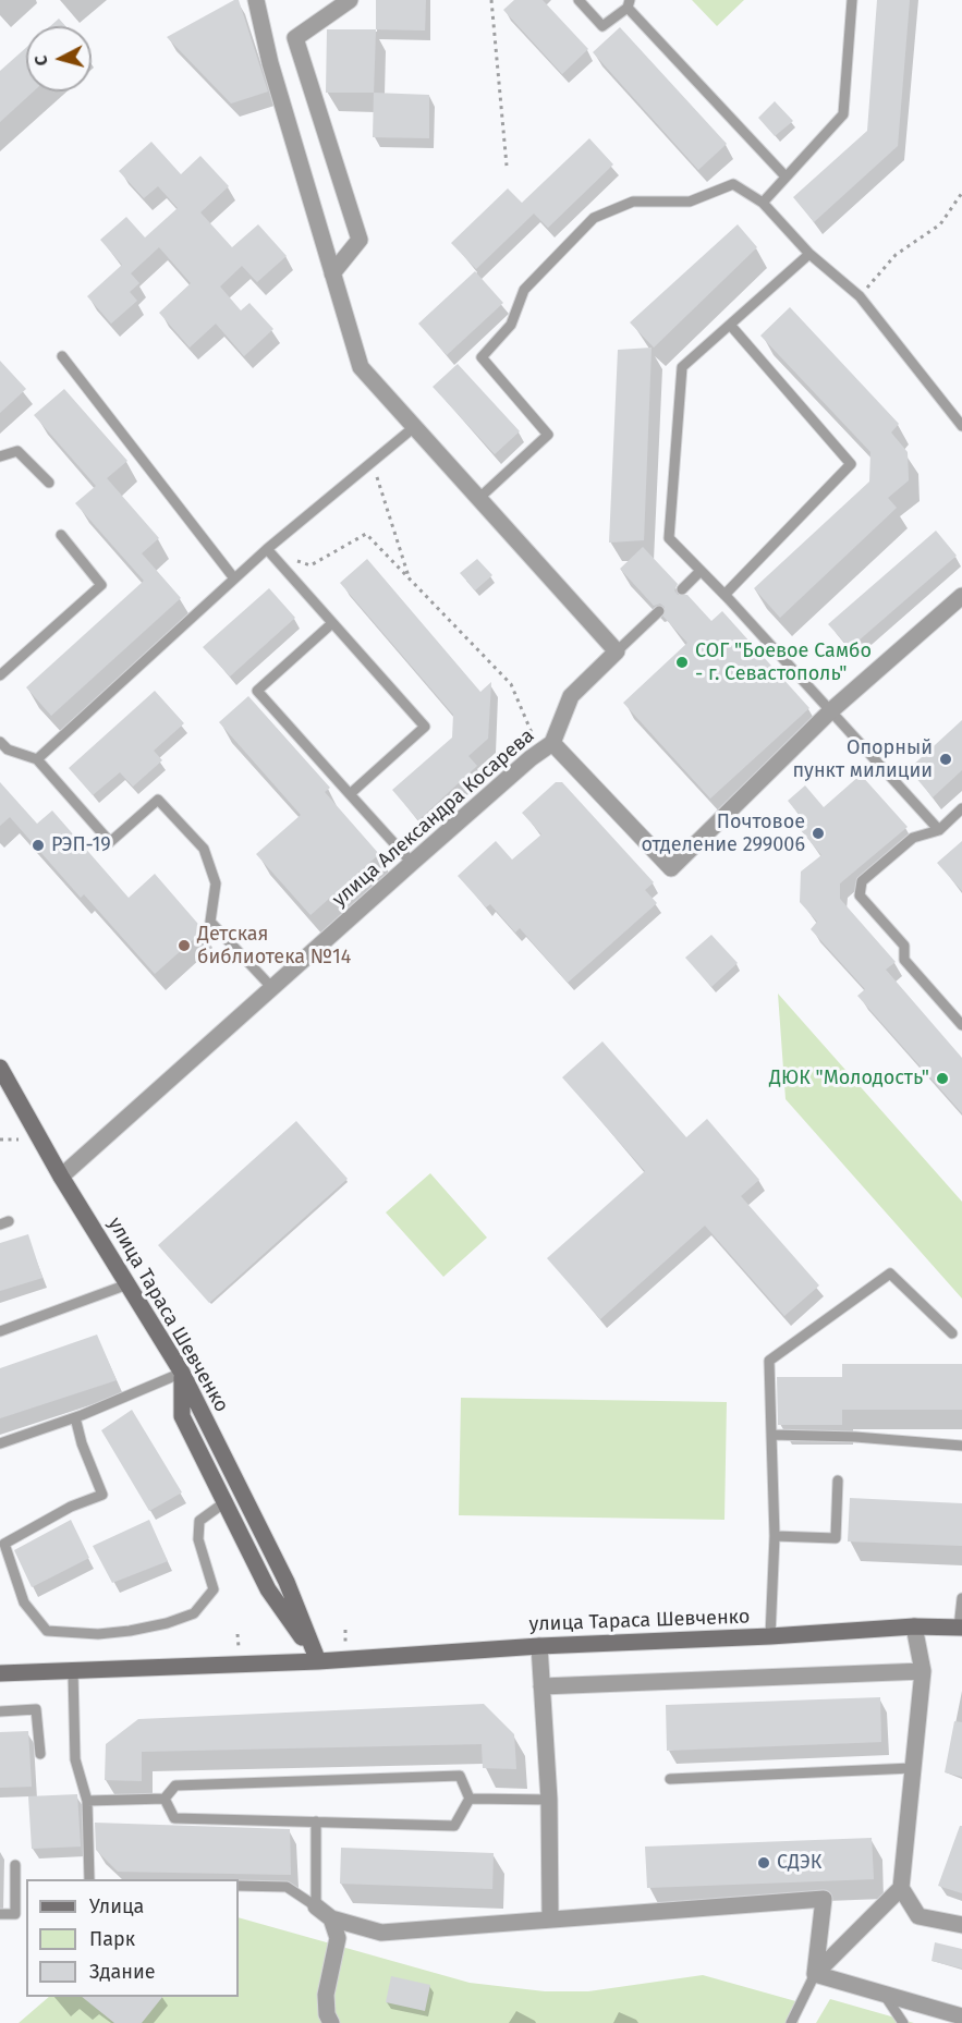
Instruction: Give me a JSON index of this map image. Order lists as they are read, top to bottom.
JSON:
{
  "streets": {
    "street": ["улица Александра Косарева", "улица Тараса Шевченко"]
  },
  "crossings": [
    ["улица Александра Косарева", "улица Тараса Шевченко"]
  ],
  "places": [
    "СОГ \"Боевое Самбо - г. Севастополь\"",
    "Опорный пункт милиции",
    "Почтовое отделение 299006",
    "РЭП-19",
    "Детская библиотека №14",
    "ДЮК \"Молодость\"",
    "СДЭК"
  ],
  "legend": ["Улица", "Парк", "Здание"],
  "north": "left"
}
